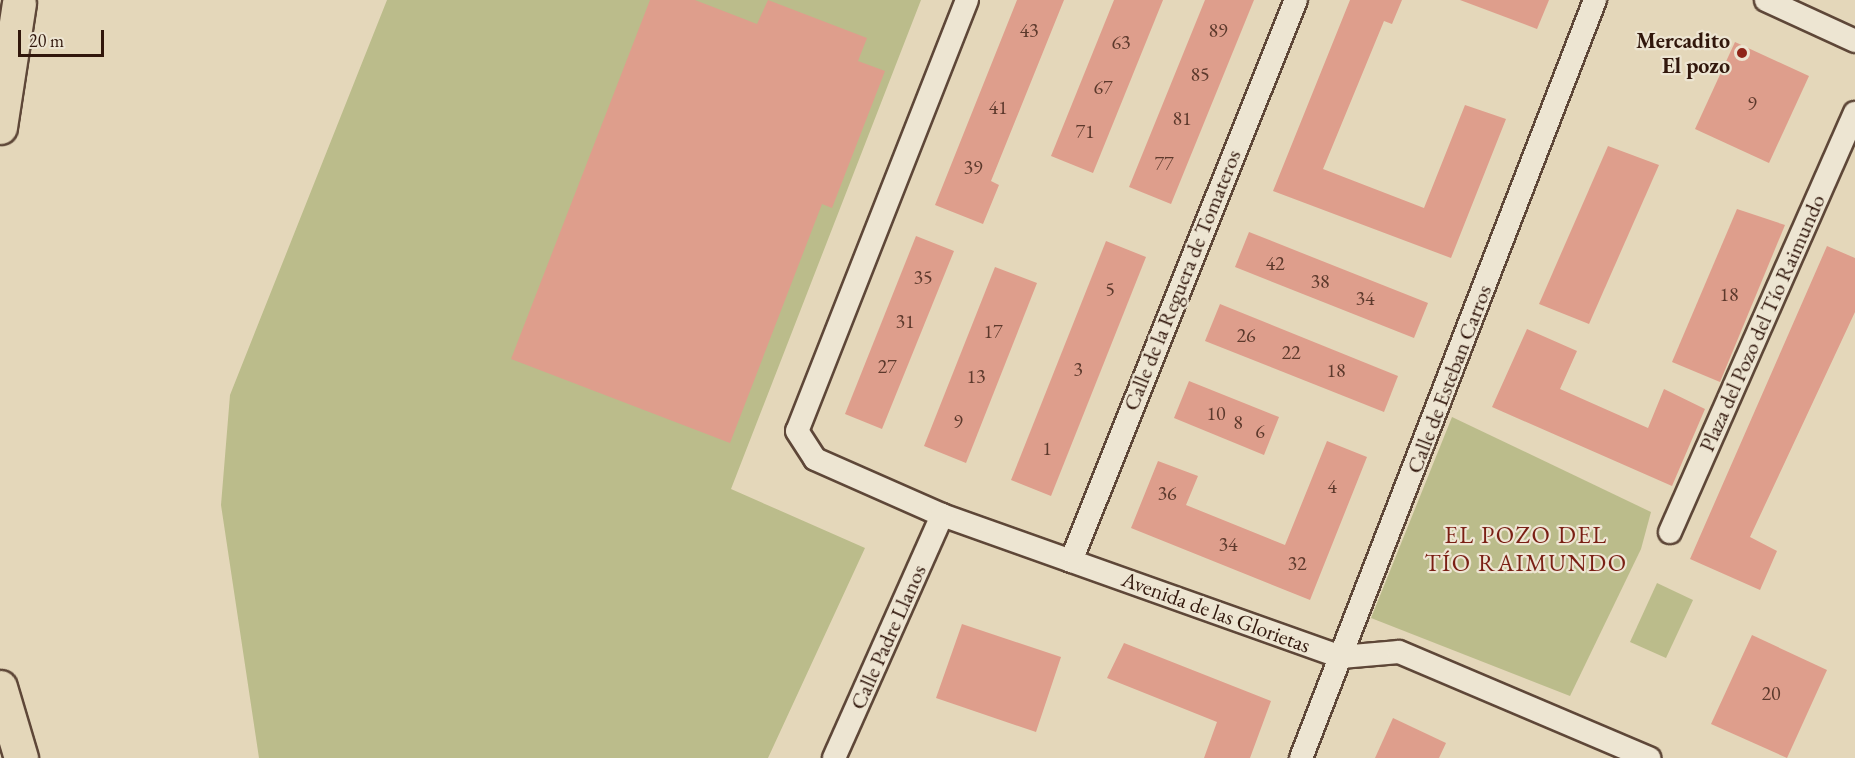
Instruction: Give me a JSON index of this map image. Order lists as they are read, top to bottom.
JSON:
{
  "streets": {
    "street": [
      "Calle de la Reguera de Tomateros",
      "Plaza del Pozo del Tío Raimundo",
      "Calle de Esteban Carros",
      "Avenida de las Glorietas",
      "Calle Padre Llanos"
    ]
  },
  "crossings": [
    ["Calle de la Reguera de Tomateros", "Avenida de las Glorietas"],
    ["Calle de Esteban Carros", "Avenida de las Glorietas"],
    ["Avenida de las Glorietas", "Calle Padre Llanos"]
  ],
  "districts": ["EL POZO DEL TÍO RAIMUNDO"],
  "places": ["Mercadito El pozo"],
  "house_numbers": [
    "43",
    "89",
    "63",
    "85",
    "67",
    "9",
    "41",
    "81",
    "71",
    "77",
    "39",
    "42",
    "35",
    "38",
    "5",
    "18",
    "34",
    "31",
    "17",
    "26",
    "22",
    "27",
    "3",
    "18",
    "13",
    "10",
    "9",
    "8",
    "6",
    "1",
    "4",
    "36",
    "34",
    "32",
    "20"
  ],
  "scale_bar": "20 m"
}
